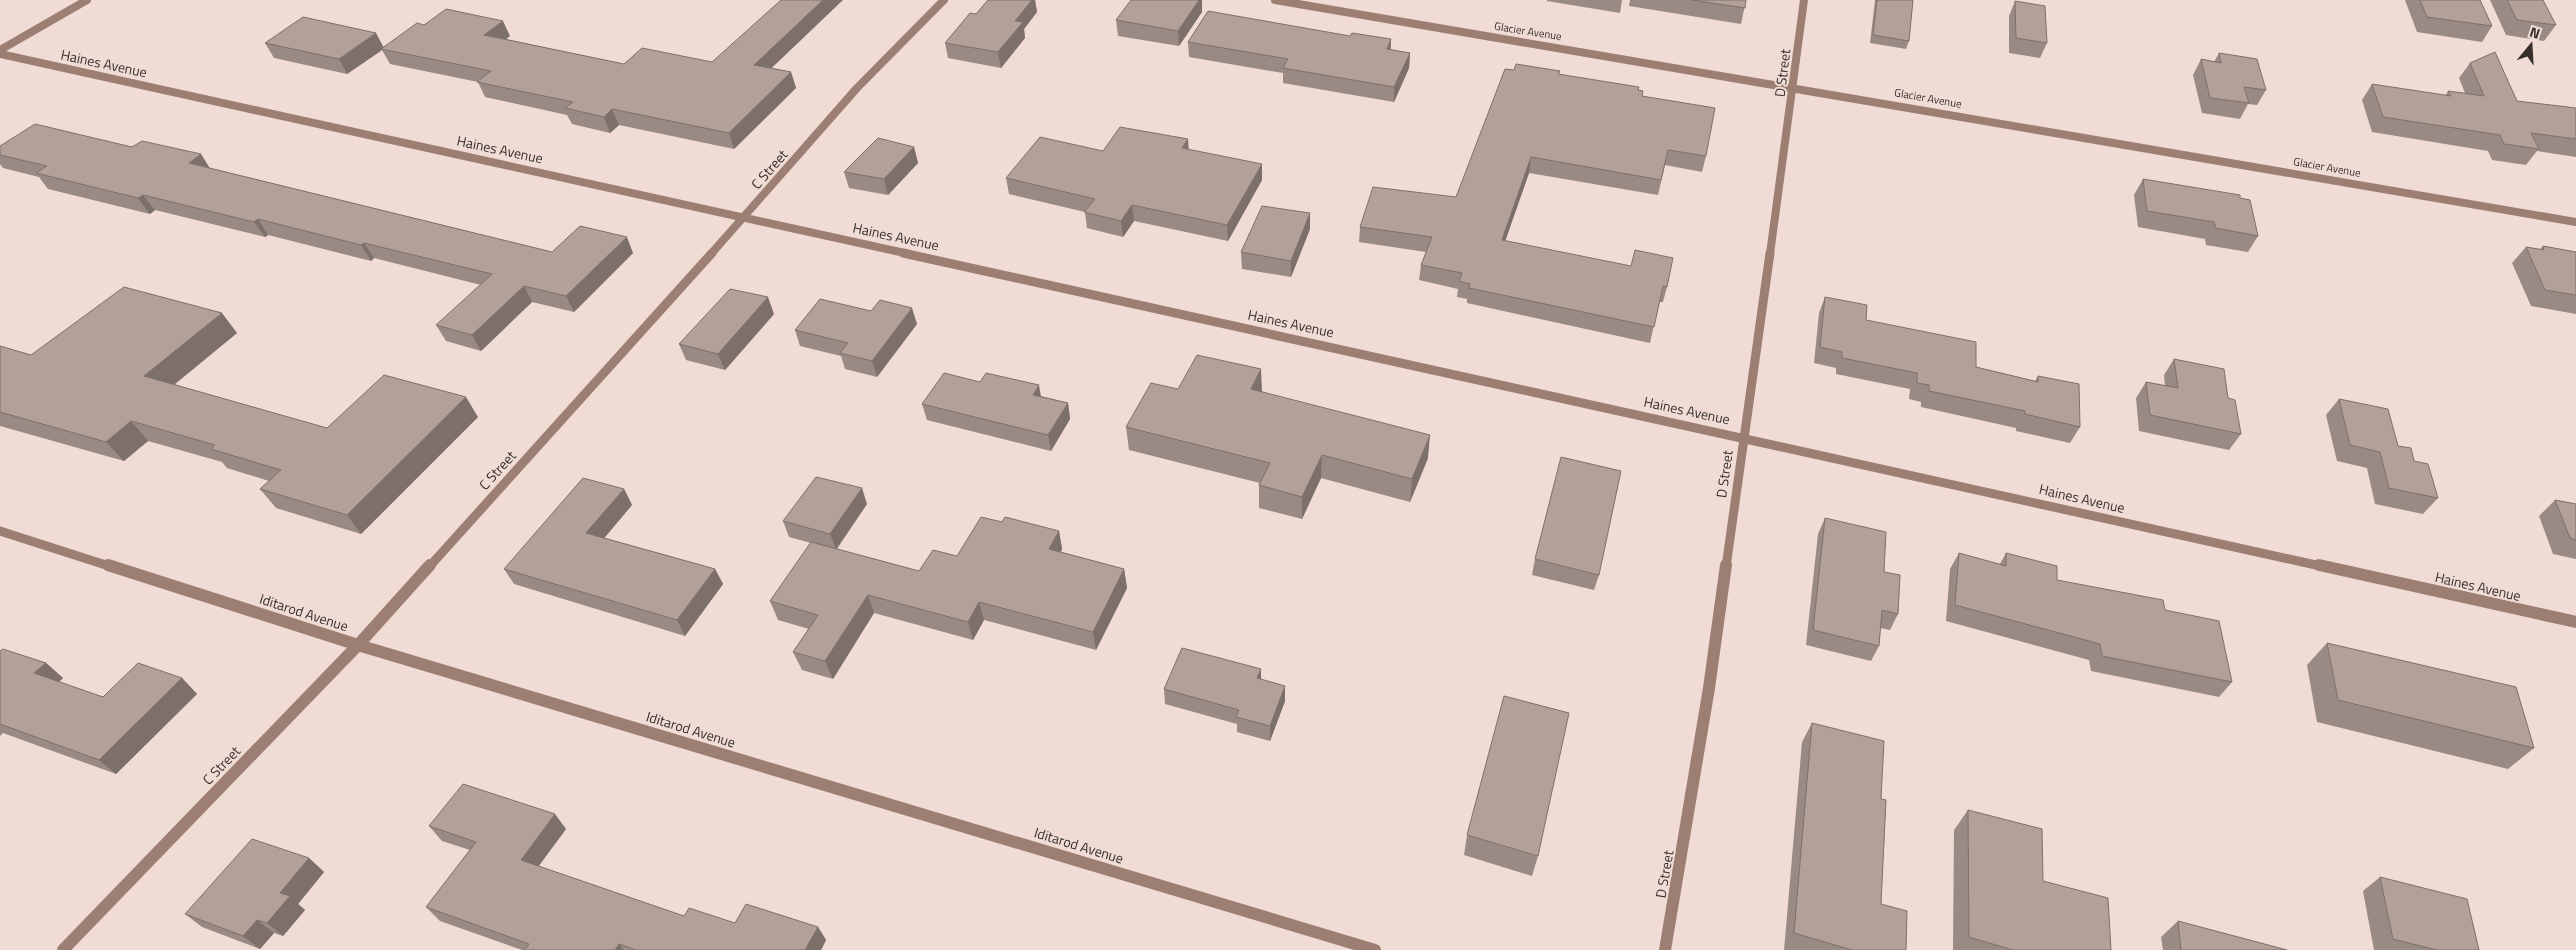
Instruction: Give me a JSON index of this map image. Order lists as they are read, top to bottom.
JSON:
{
  "streets": {
    "street": [
      "Glacier Avenue",
      "Haines Avenue",
      "D Street",
      "C Street",
      "Iditarod Avenue"
    ]
  },
  "crossings": [
    ["Glacier Avenue", "D Street"],
    ["Haines Avenue", "D Street"],
    ["Haines Avenue", "C Street"],
    ["C Street", "Iditarod Avenue"]
  ],
  "north": "top"
}
